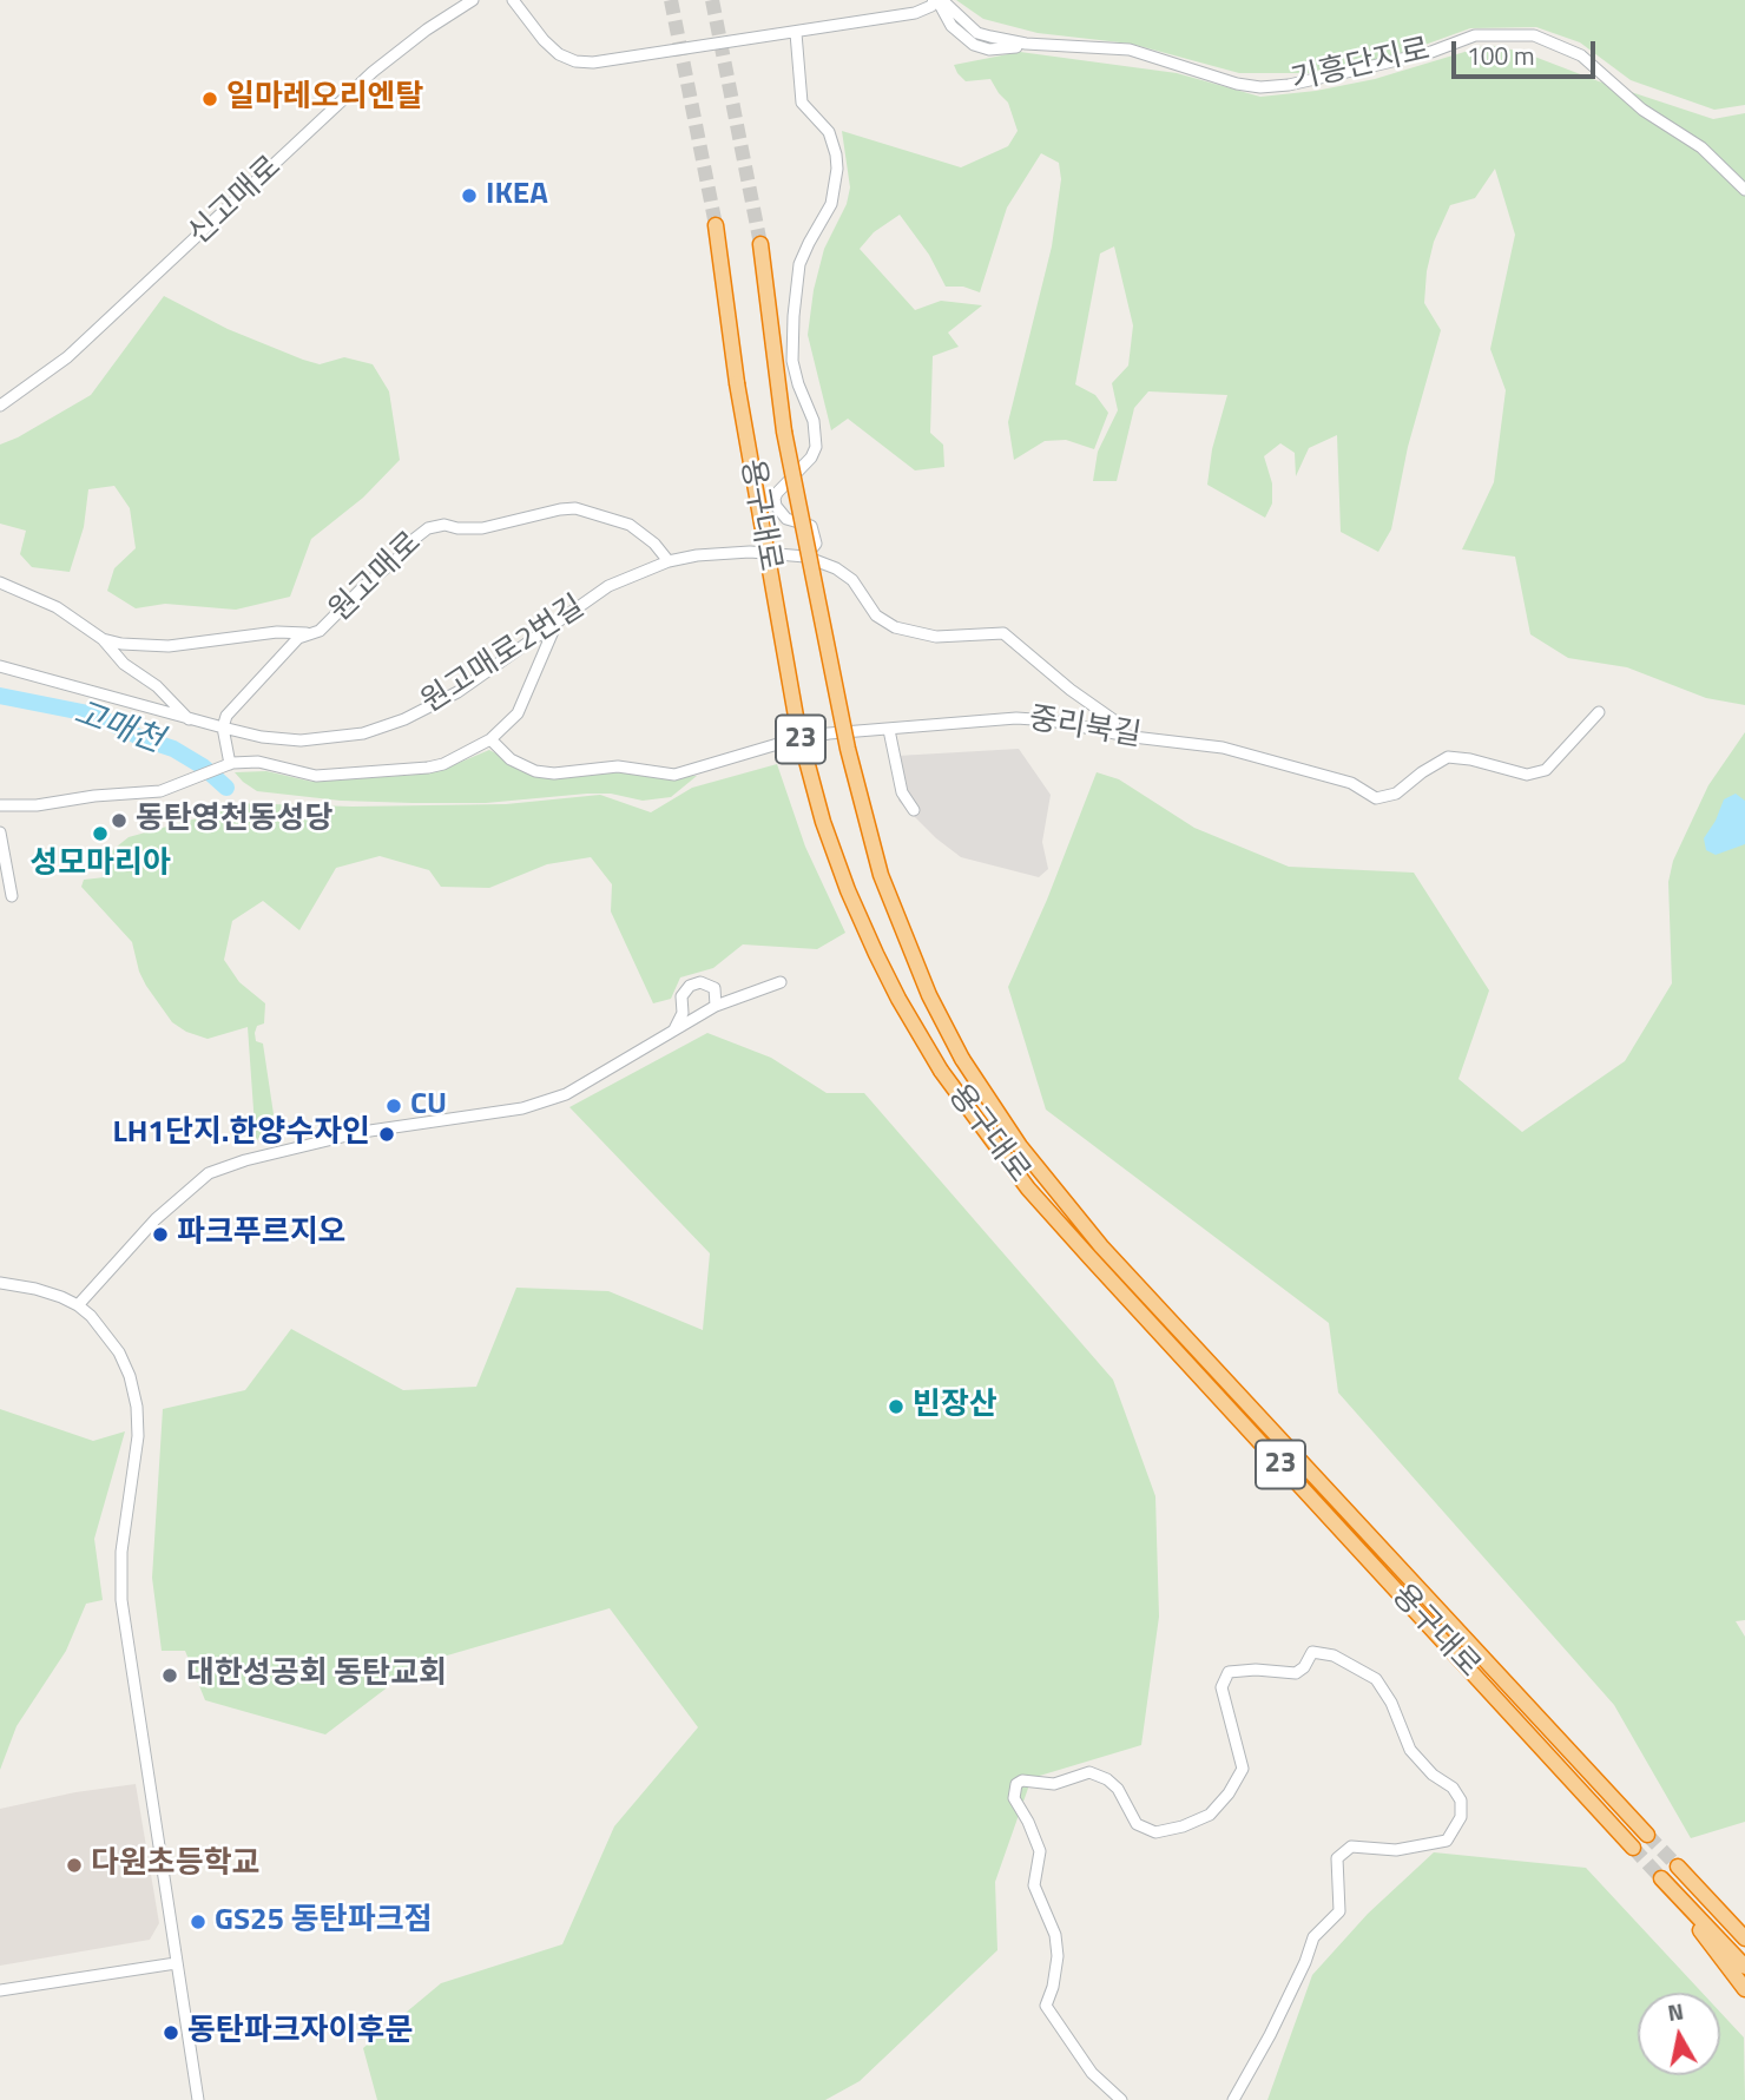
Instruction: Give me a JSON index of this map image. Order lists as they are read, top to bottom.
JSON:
{
  "streets": {
    "highway": ["용구대로", "23"],
    "street": [
      "기흥단지로",
      "신고매로",
      "원고매로",
      "원고매로2번길",
      "중리북길"
    ]
  },
  "crossings": [
    ["원고매로", "원고매로2번길"]
  ],
  "water": ["고매천"],
  "places": [
    "일마레오리엔탈",
    "IKEA",
    "동탄영천동성당",
    "성모마리아",
    "CU",
    "LH1단지.한양수자인",
    "파크푸르지오",
    "빈장산",
    "대한성공회 동탄교회",
    "다원초등학교",
    "GS25 동탄파크점",
    "동탄파크자이후문"
  ],
  "scale_bar": "100 m",
  "north": "top"
}
